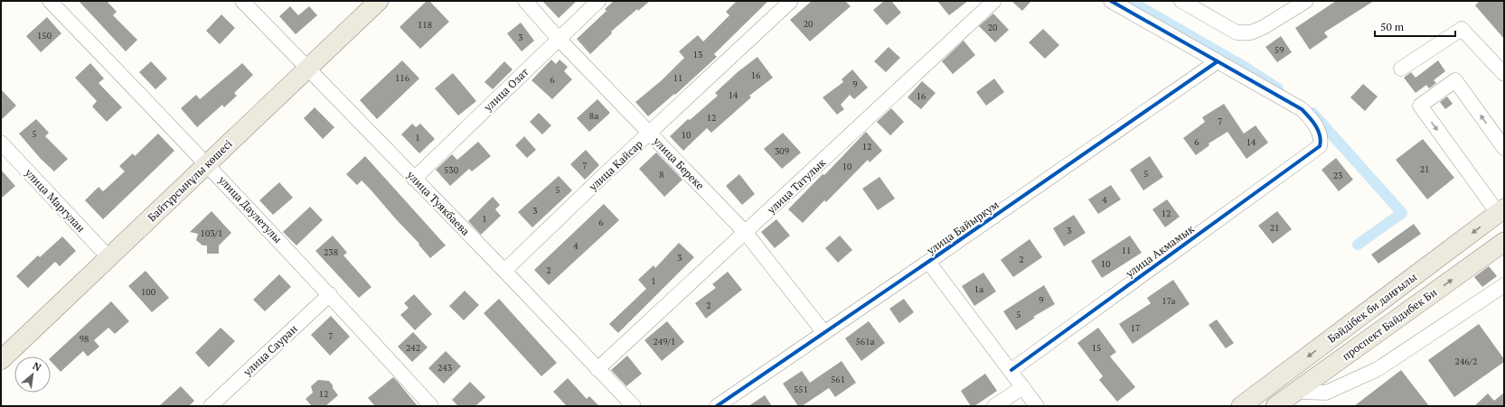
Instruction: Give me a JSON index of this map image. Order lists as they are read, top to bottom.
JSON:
{
  "streets": {
    "main road": ["Байтұрсынұлы көшесі", "Бәйдібек би даңғылы", "проспект Байдибек Би"],
    "street": [
      "улица Озат",
      "улица Береке",
      "улица Кайсар",
      "улица Татулык",
      "улица Маргулан",
      "улица Туякбаева",
      "улица Даулетулы",
      "улица Байыркум",
      "улица Акмамык",
      "улица Сауран"
    ]
  },
  "crossings": [
    ["улица Озат", "улица Береке"],
    ["улица Озат", "улица Туякбаева"],
    ["улица Береке", "улица Кайсар"],
    ["улица Береке", "улица Татулык"],
    ["улица Береке", "улица Байыркум"],
    ["улица Кайсар", "улица Туякбаева"],
    ["Байтұрсынұлы көшесі", "улица Маргулан"],
    ["Байтұрсынұлы көшесі", "улица Туякбаева"],
    ["Байтұрсынұлы көшесі", "улица Даулетулы"],
    ["улица Татулык", "улица Туякбаева"],
    ["улица Даулетулы", "улица Сауран"],
    ["улица Байыркум", "улица Акмамык"]
  ],
  "one_way": ["Бәйдібек би даңғылы", "проспект Байдибек Би"],
  "house_numbers": [
    "20",
    "118",
    "20",
    "150",
    "3",
    "59",
    "13",
    "16",
    "116",
    "11",
    "6",
    "9",
    "14",
    "16",
    "8а",
    "12",
    "7",
    "5",
    "10",
    "1",
    "6",
    "14",
    "12",
    "309",
    "7",
    "10",
    "21",
    "530",
    "5",
    "8",
    "23",
    "5",
    "4",
    "3",
    "12",
    "1",
    "6",
    "21",
    "3",
    "103/1",
    "4",
    "11",
    "238",
    "3",
    "2",
    "10",
    "2",
    "1",
    "1а",
    "100",
    "9",
    "17а",
    "2",
    "5",
    "17",
    "7",
    "98",
    "249/1",
    "561а",
    "242",
    "15",
    "246/2",
    "243",
    "561",
    "551",
    "12"
  ],
  "scale_bar": "50 m",
  "north": "top right"
}
